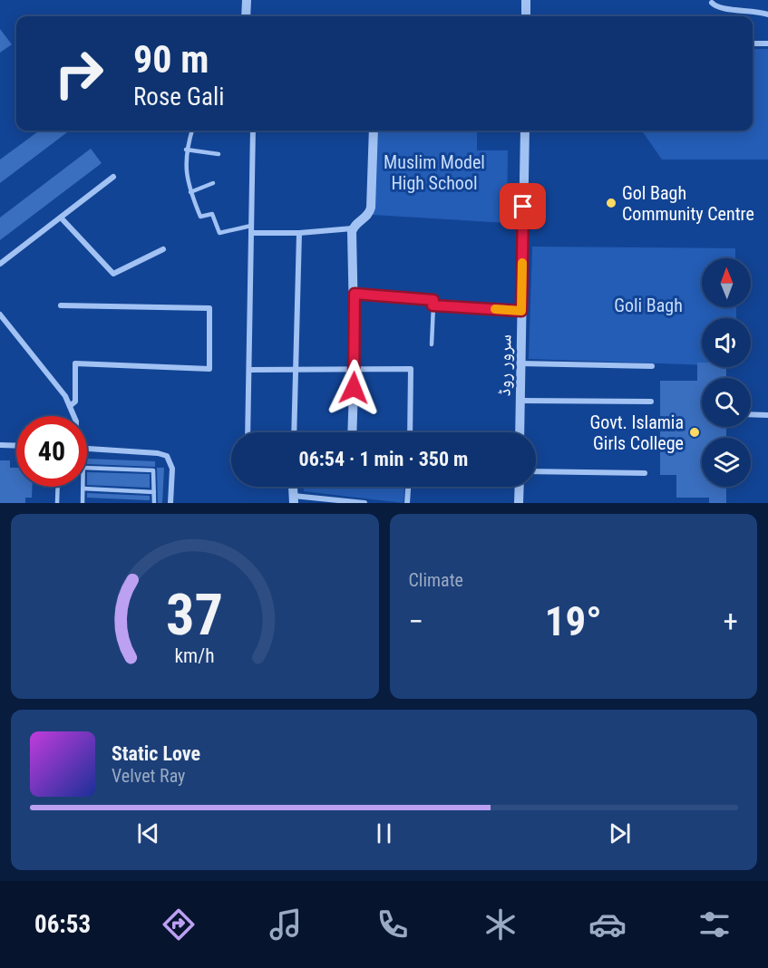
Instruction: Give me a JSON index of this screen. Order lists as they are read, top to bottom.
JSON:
{
  "streets": {
    "street": ["سرور روڈ"]
  },
  "parks": ["Muslim Model High School", "Goli Bagh"],
  "places": ["Gol Bagh Community Centre", "Govt. Islamia Girls College"],
  "north": "top",
  "page": {
    "turn": ["90 m", "Rose Gali"],
    "limit": "40",
    "trip": "06:54 · 1 min · 350 m",
    "tile": "Climate",
    "heat": ["−", "19°", "+"],
    "song": ["Static Love", "Velvet Ray"],
    "tabs": "06:53",
    "gauge": ["37", "km/h"]
  }
}
